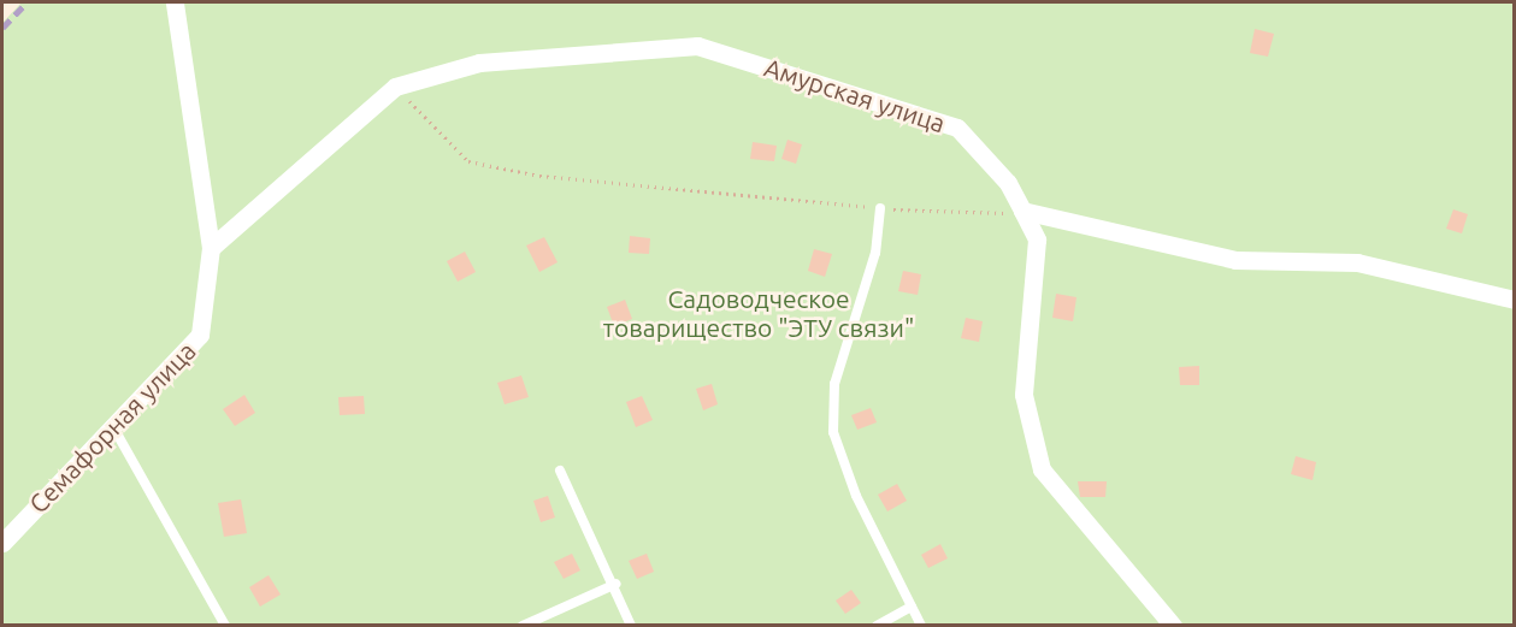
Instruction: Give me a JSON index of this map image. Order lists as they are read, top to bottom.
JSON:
{
  "streets": {
    "street": ["Амурская улица", "Семафорная улица"]
  },
  "crossings": [
    ["Амурская улица", "Семафорная улица"]
  ],
  "parks": ["Садоводческое товарищество \"ЭТУ связи\""]
}
